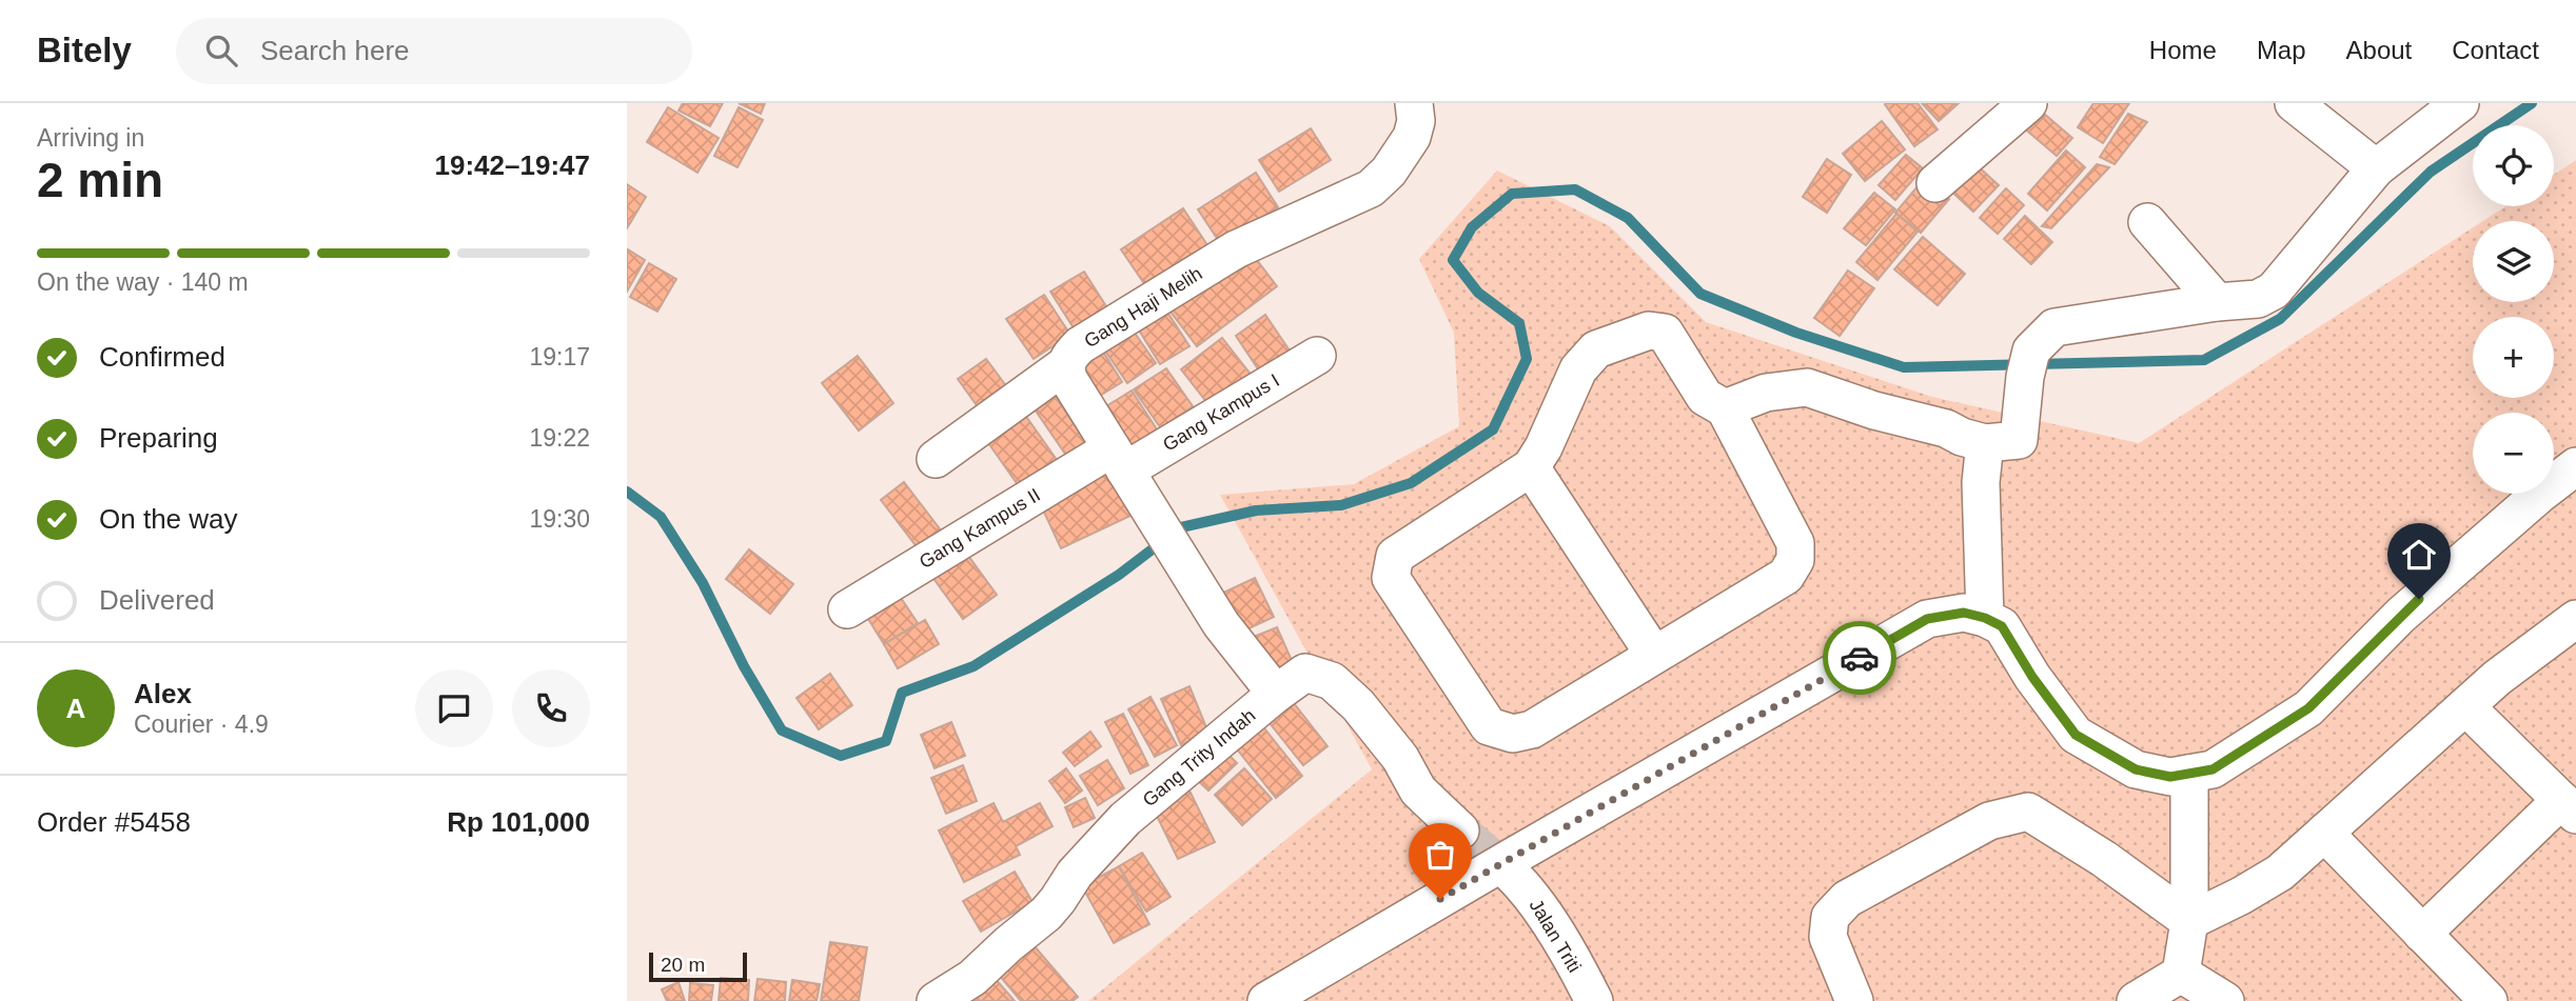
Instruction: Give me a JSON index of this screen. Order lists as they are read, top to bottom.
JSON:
{
  "streets": {
    "street": [
      "Gang Haji Melih",
      "Gang Kampus I",
      "Gang Kampus II",
      "Gang Trity Indah",
      "Jalan Triti"
    ]
  },
  "crossings": [
    ["Gang Kampus I", "Gang Kampus II"]
  ],
  "scale_bar": "20 m",
  "page": {
    "header": "Bitely",
    "search": "Search here",
    "nav": [
      "Home",
      "Map",
      "About",
      "Contact"
    ],
    "heading": ["2 min", "Arriving in", "19:42–19:47"],
    "panel": [
      "Alex",
      "Courier · 4.9",
      "Order #5458",
      "Rp 101,000"
    ],
    "map_buttons": ["+", "−"],
    "bar": "On the way · 140 m",
    "list": [
      ["Confirmed", "19:17"],
      ["Preparing", "19:22"],
      ["On the way", "19:30"],
      "Delivered"
    ],
    "round": "A",
    "scale": "20 m"
  }
}
